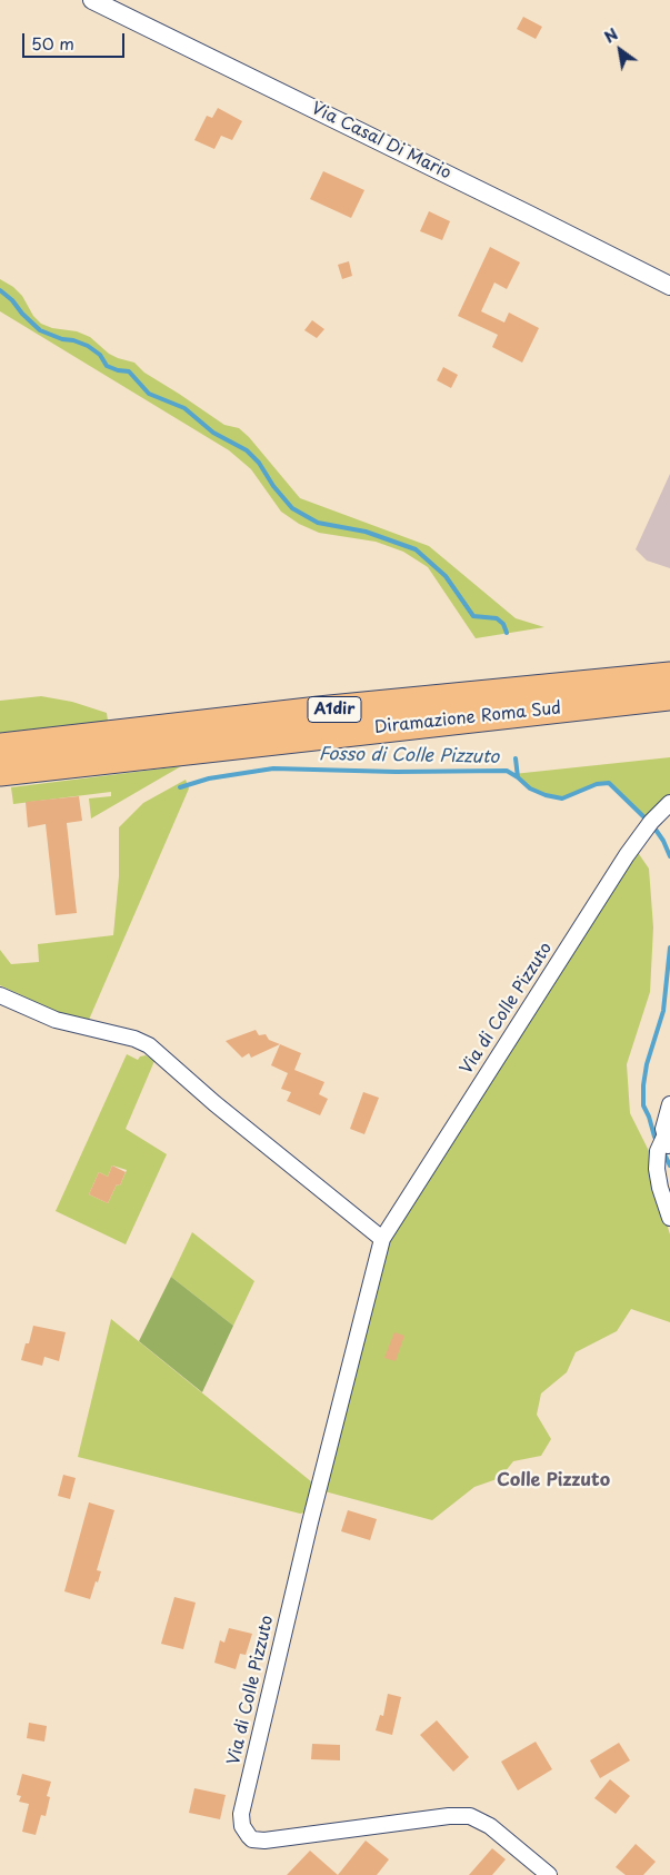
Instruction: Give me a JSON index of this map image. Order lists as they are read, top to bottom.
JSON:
{
  "streets": {
    "highway": ["A1dir", "Diramazione Roma Sud"],
    "street": ["Via Casal Di Mario", "Via di Colle Pizzuto"]
  },
  "districts": ["Colle Pizzuto"],
  "water": ["Fosso di Colle Pizzuto"],
  "scale_bar": "50 m",
  "north": "top left"
}
